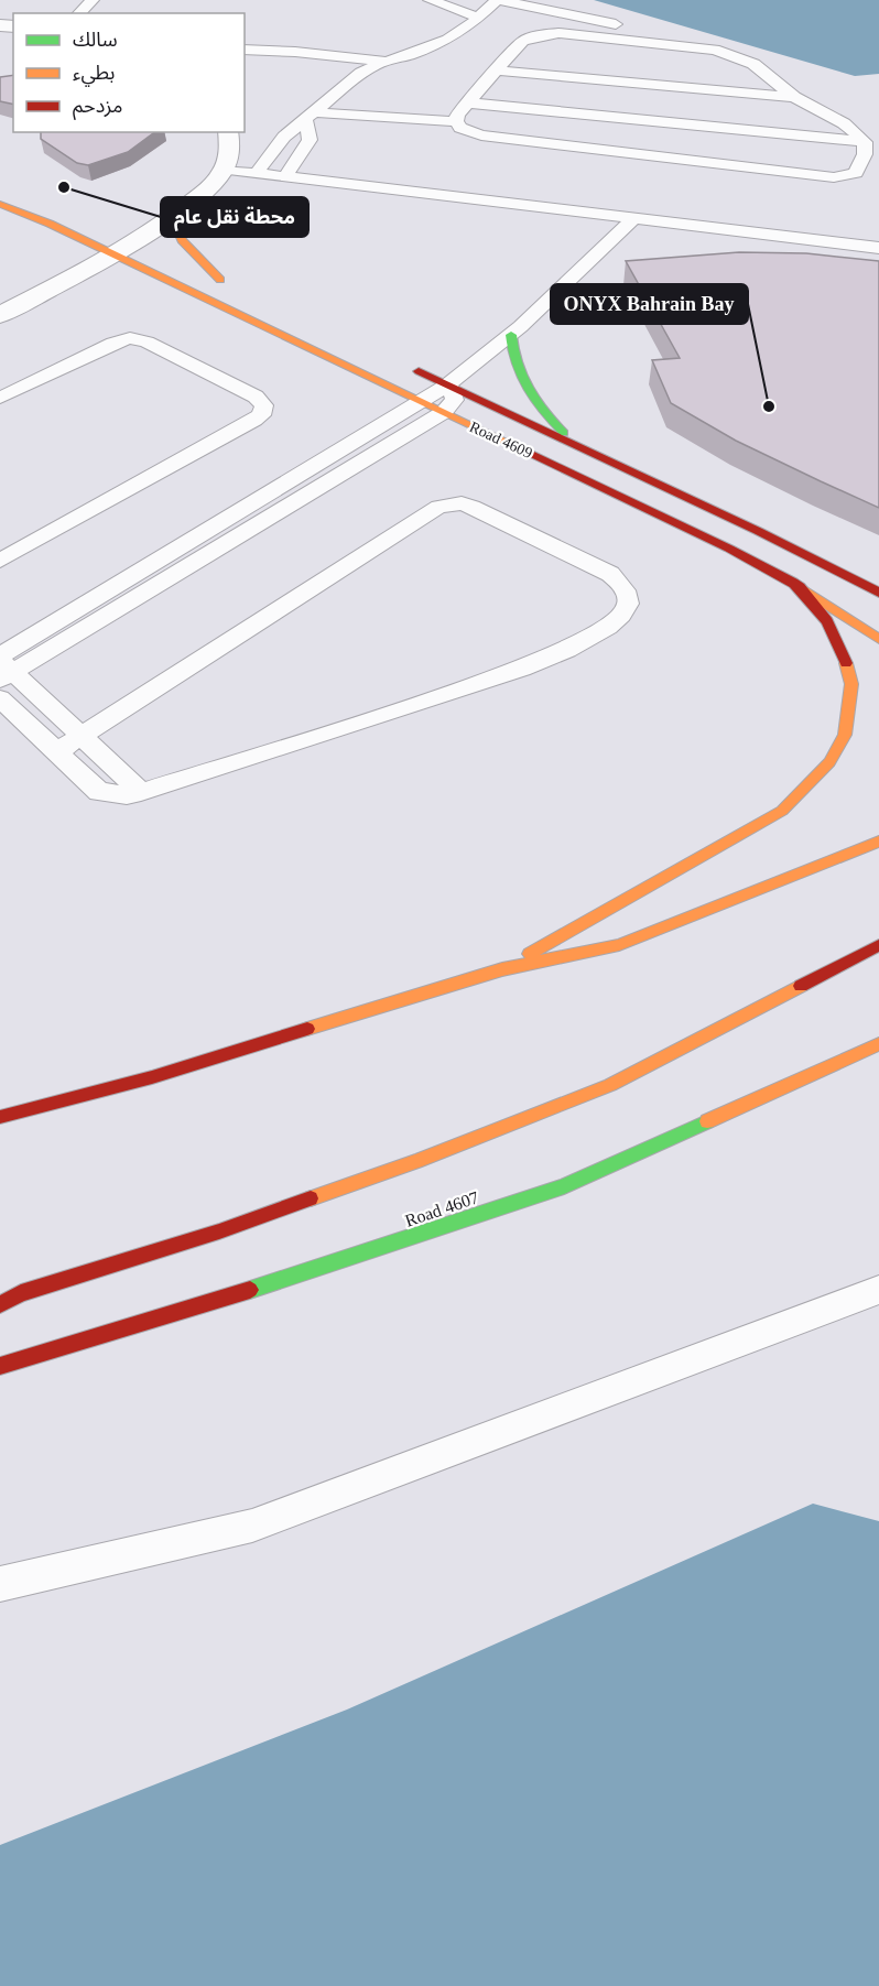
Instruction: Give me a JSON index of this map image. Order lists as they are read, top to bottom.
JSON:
{
  "streets": {
    "main road": ["Road 4609", "Road 4607"]
  },
  "places": ["محطة نقل عام", "ONYX Bahrain Bay"],
  "legend": ["سالك", "بطيء", "مزدحم"]
}
